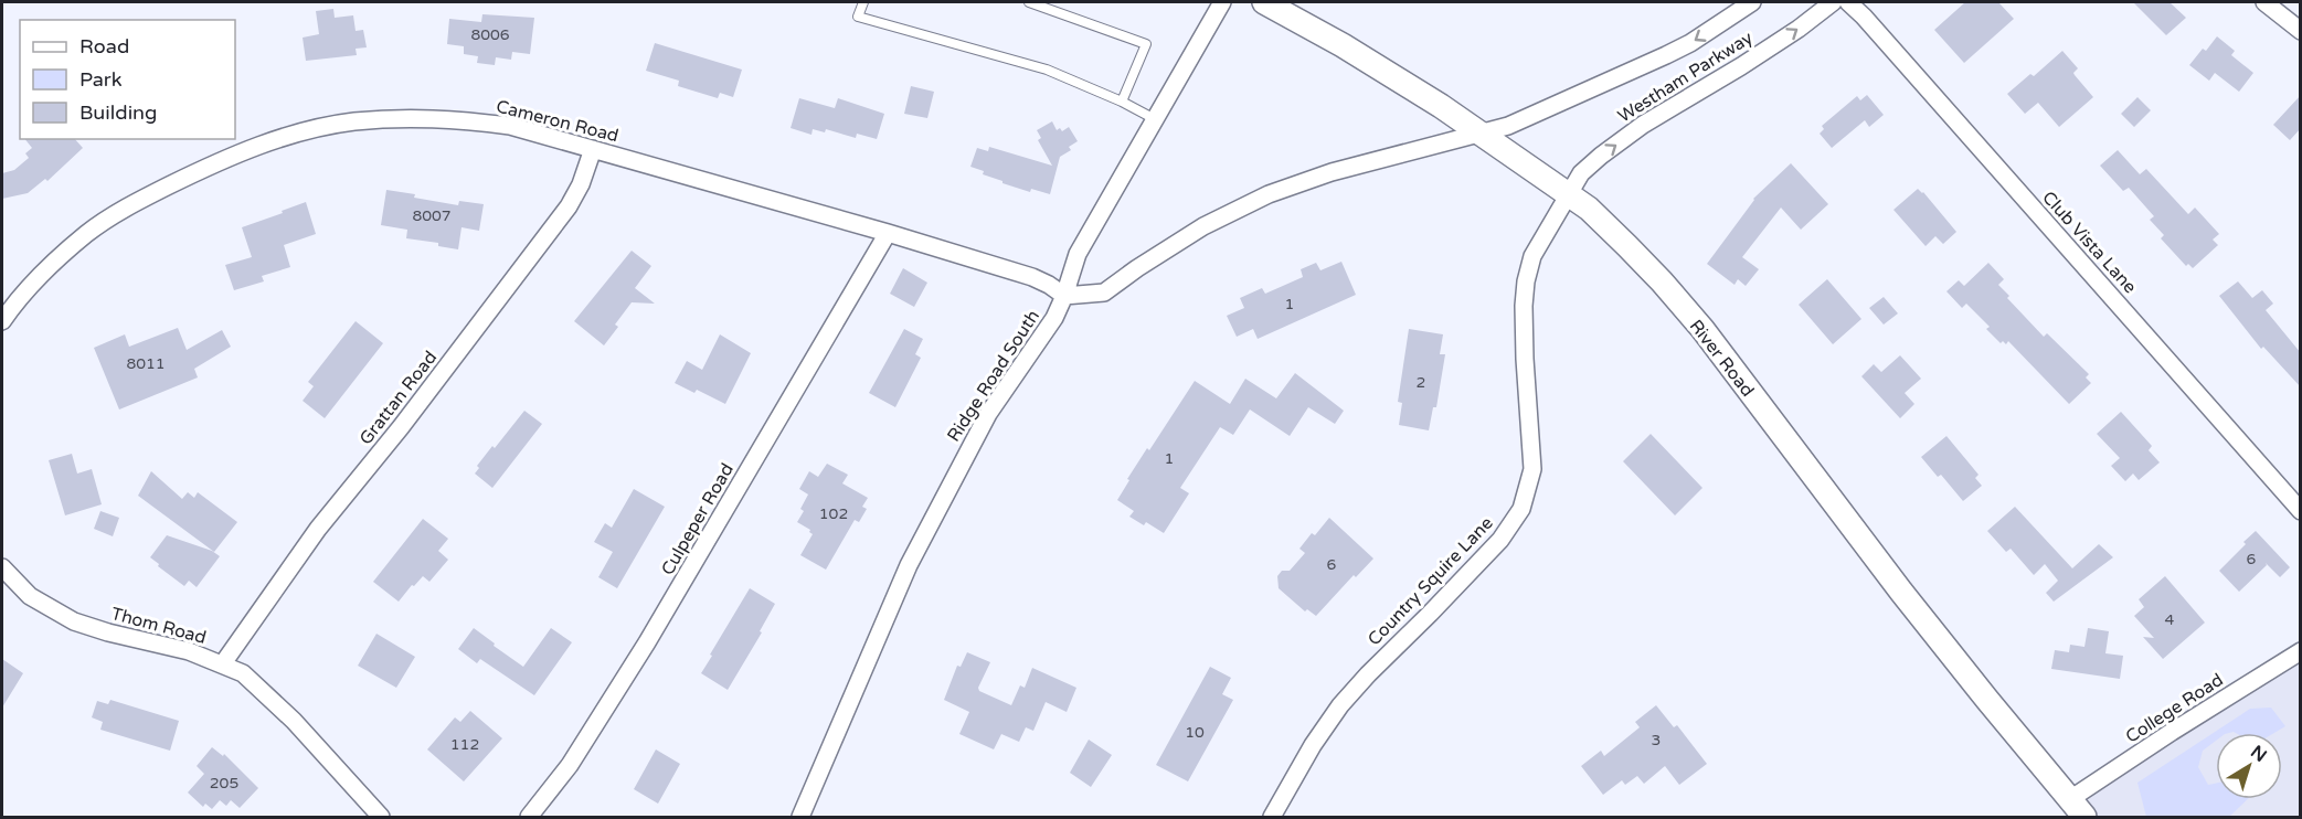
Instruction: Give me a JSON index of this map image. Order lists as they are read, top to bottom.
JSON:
{
  "streets": {
    "main road": ["River Road"],
    "street": [
      "Westham Parkway",
      "Cameron Road",
      "Club Vista Lane",
      "Ridge Road South",
      "Grattan Road",
      "Culpeper Road",
      "Country Squire Lane",
      "Thom Road",
      "College Road"
    ]
  },
  "crossings": [
    ["Westham Parkway", "Cameron Road"],
    ["Westham Parkway", "River Road"],
    ["Westham Parkway", "Ridge Road South"],
    ["Westham Parkway", "Country Squire Lane"],
    ["Cameron Road", "Ridge Road South"],
    ["Cameron Road", "Grattan Road"],
    ["Cameron Road", "Culpeper Road"],
    ["River Road", "Country Squire Lane"],
    ["River Road", "College Road"],
    ["Grattan Road", "Thom Road"]
  ],
  "house_numbers": [
    "8006",
    "8007",
    "1",
    "8011",
    "2",
    "1",
    "102",
    "6",
    "6",
    "4",
    "10",
    "3",
    "112",
    "205"
  ],
  "legend": ["Road", "Park", "Building"],
  "north": "top right"
}
